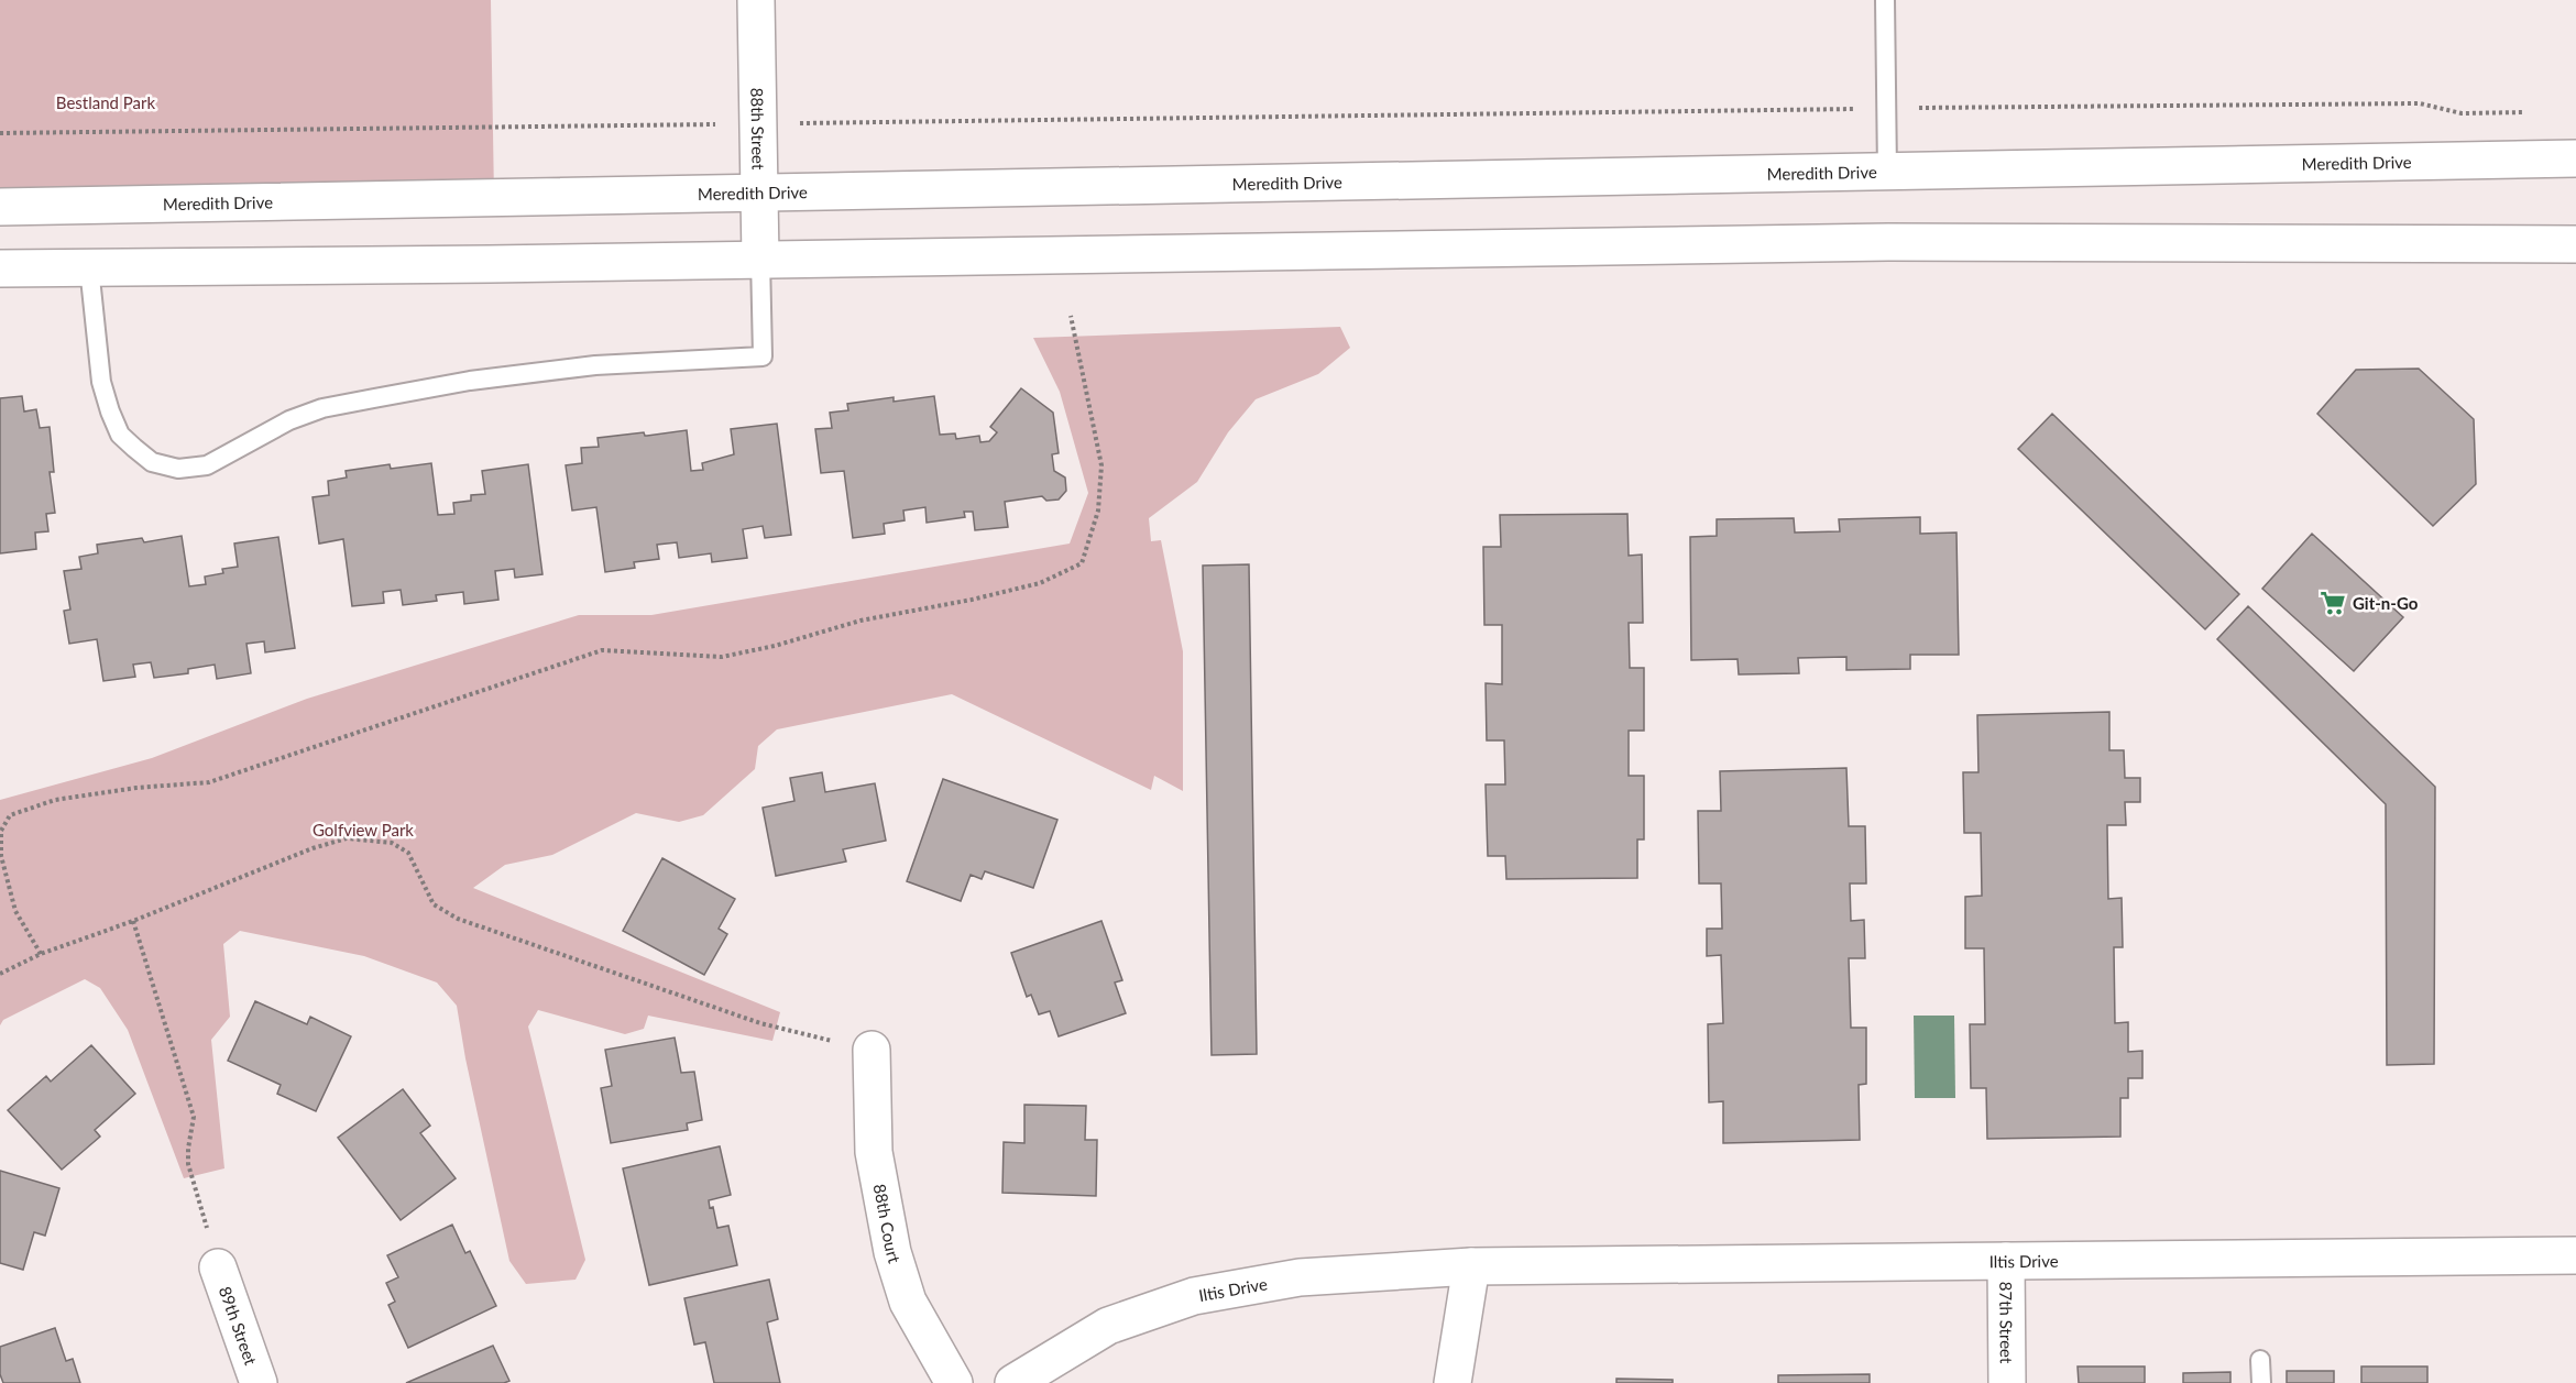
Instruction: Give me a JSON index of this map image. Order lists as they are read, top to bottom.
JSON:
{
  "streets": {
    "main road": [
      "88th Street",
      "Meredith Drive",
      "88th Court",
      "Iltis Drive",
      "87th Street",
      "89th Street"
    ]
  },
  "crossings": [
    ["88th Street", "Meredith Drive"],
    ["Iltis Drive", "87th Street"]
  ],
  "parks": ["Bestland Park", "Golfview Park"],
  "places": {
    "supermarket": ["Git-n-Go"]
  }
}
